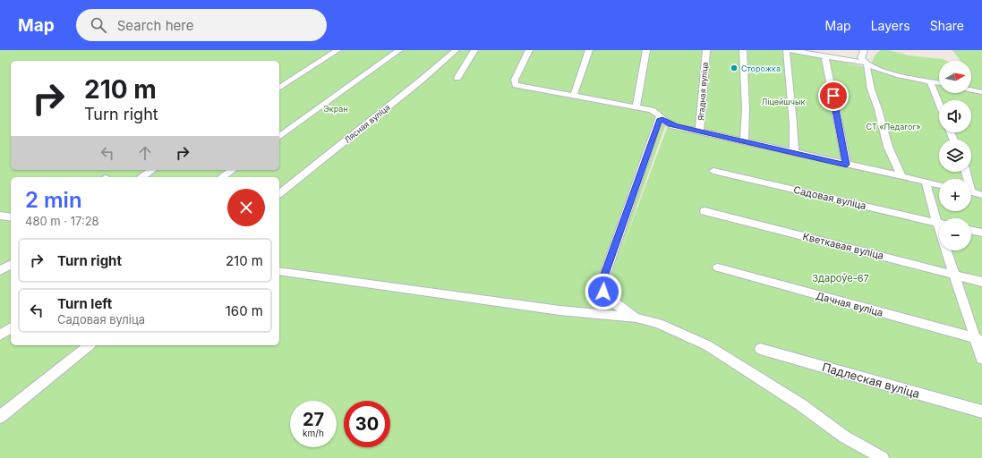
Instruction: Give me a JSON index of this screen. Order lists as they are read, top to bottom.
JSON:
{
  "streets": {
    "street": [
      "Ягадная вуліца",
      "Лясная вуліца",
      "Садовая вуліца",
      "Кветкавая вуліца",
      "Дачная вуліца",
      "Падлеская вуліца"
    ]
  },
  "parks": [
    "Ліцейшчык",
    "Экран",
    "СТ «Педагог»",
    "Здароўе-67"
  ],
  "places": ["Сторожка"],
  "north": "right",
  "page": {
    "header": "Map",
    "search": "Search here",
    "nav": ["Map", "Layers", "Share"],
    "map_buttons": ["+", "−"],
    "turn": ["210 m", "Turn right"],
    "heading": ["2 min", "480 m · 17:28"],
    "list": [
      {
        "name": "Turn right",
        "value": "210 m"
      },
      {
        "name": "Turn left",
        "note": "Садовая вуліца",
        "value": "160 m"
      }
    ],
    "speed": "27 km/h",
    "limit": "30"
  }
}
